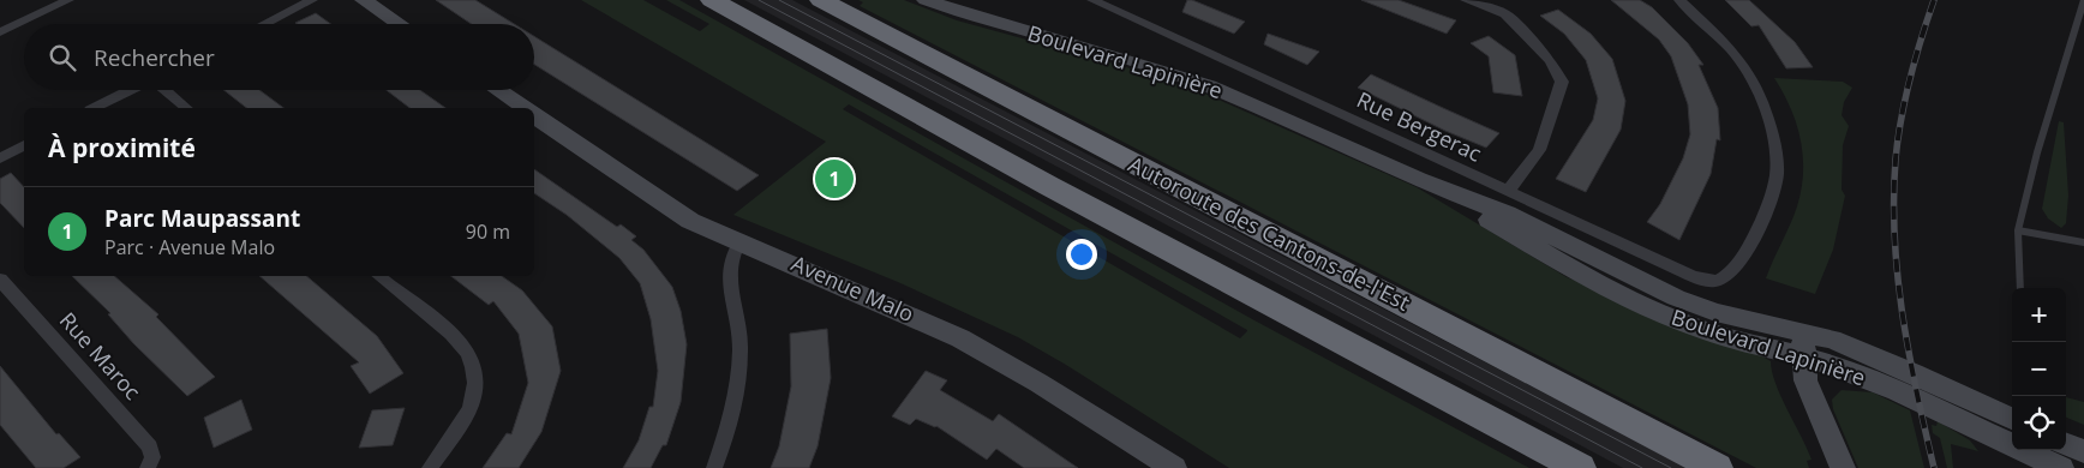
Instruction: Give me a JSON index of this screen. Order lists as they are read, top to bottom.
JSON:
{
  "streets": {
    "highway": ["Autoroute des Cantons-de-l'Est"],
    "main road": ["Boulevard Lapinière", "Avenue Malo"],
    "street": ["Rue Bergerac", "Rue Maroc"]
  },
  "page": {
    "search": "Rechercher",
    "heading": "À proximité",
    "pins": "1",
    "list": [
      {
        "mark": "1",
        "name": "Parc Maupassant",
        "note": "Parc · Avenue Malo",
        "value": "90 m"
      }
    ],
    "map_buttons": ["+", "−"]
  }
}
